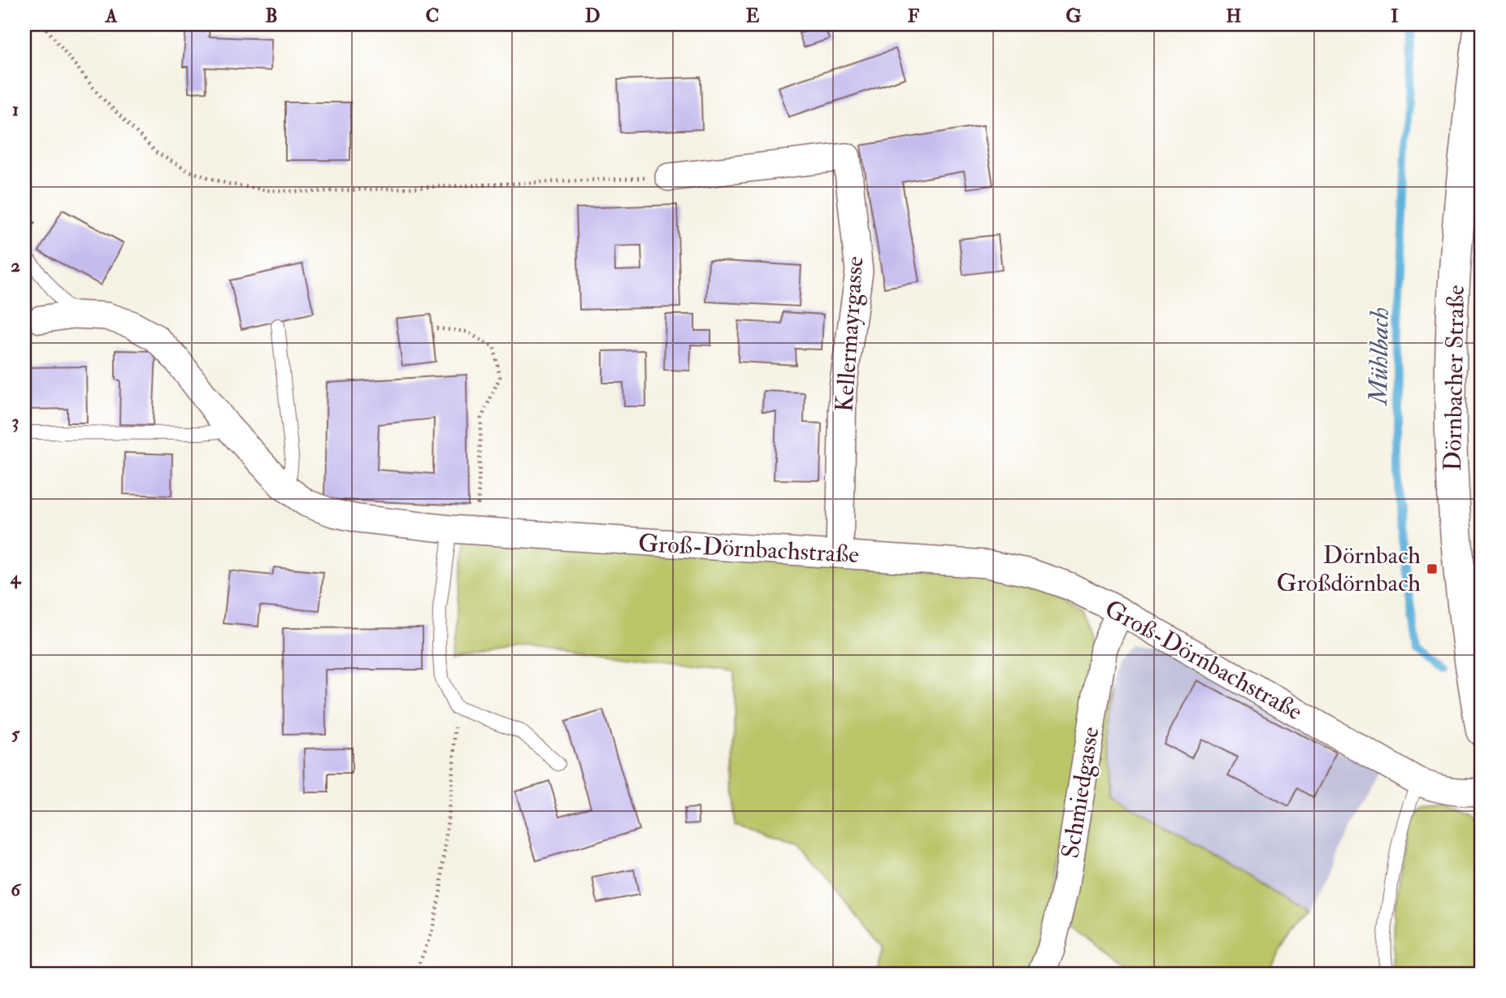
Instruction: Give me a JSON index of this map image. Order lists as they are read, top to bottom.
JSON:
{
  "streets": {
    "street": [
      "Kellermayrgasse",
      "Dörnbacher Straße",
      "Groß-Dörnbachstraße",
      "Schmiedgasse"
    ]
  },
  "crossings": [
    ["Kellermayrgasse", "Groß-Dörnbachstraße"],
    ["Groß-Dörnbachstraße", "Schmiedgasse"]
  ],
  "water": ["Mühlbach"],
  "places": {
    "transit": ["Dörnbach Großdörnbach"]
  },
  "grid": {
    "columns": [
      "A",
      "B",
      "C",
      "D",
      "E",
      "F",
      "G",
      "H",
      "I"
    ],
    "rows": [
      "1",
      "2",
      "3",
      "4",
      "5",
      "6"
    ]
  }
}
